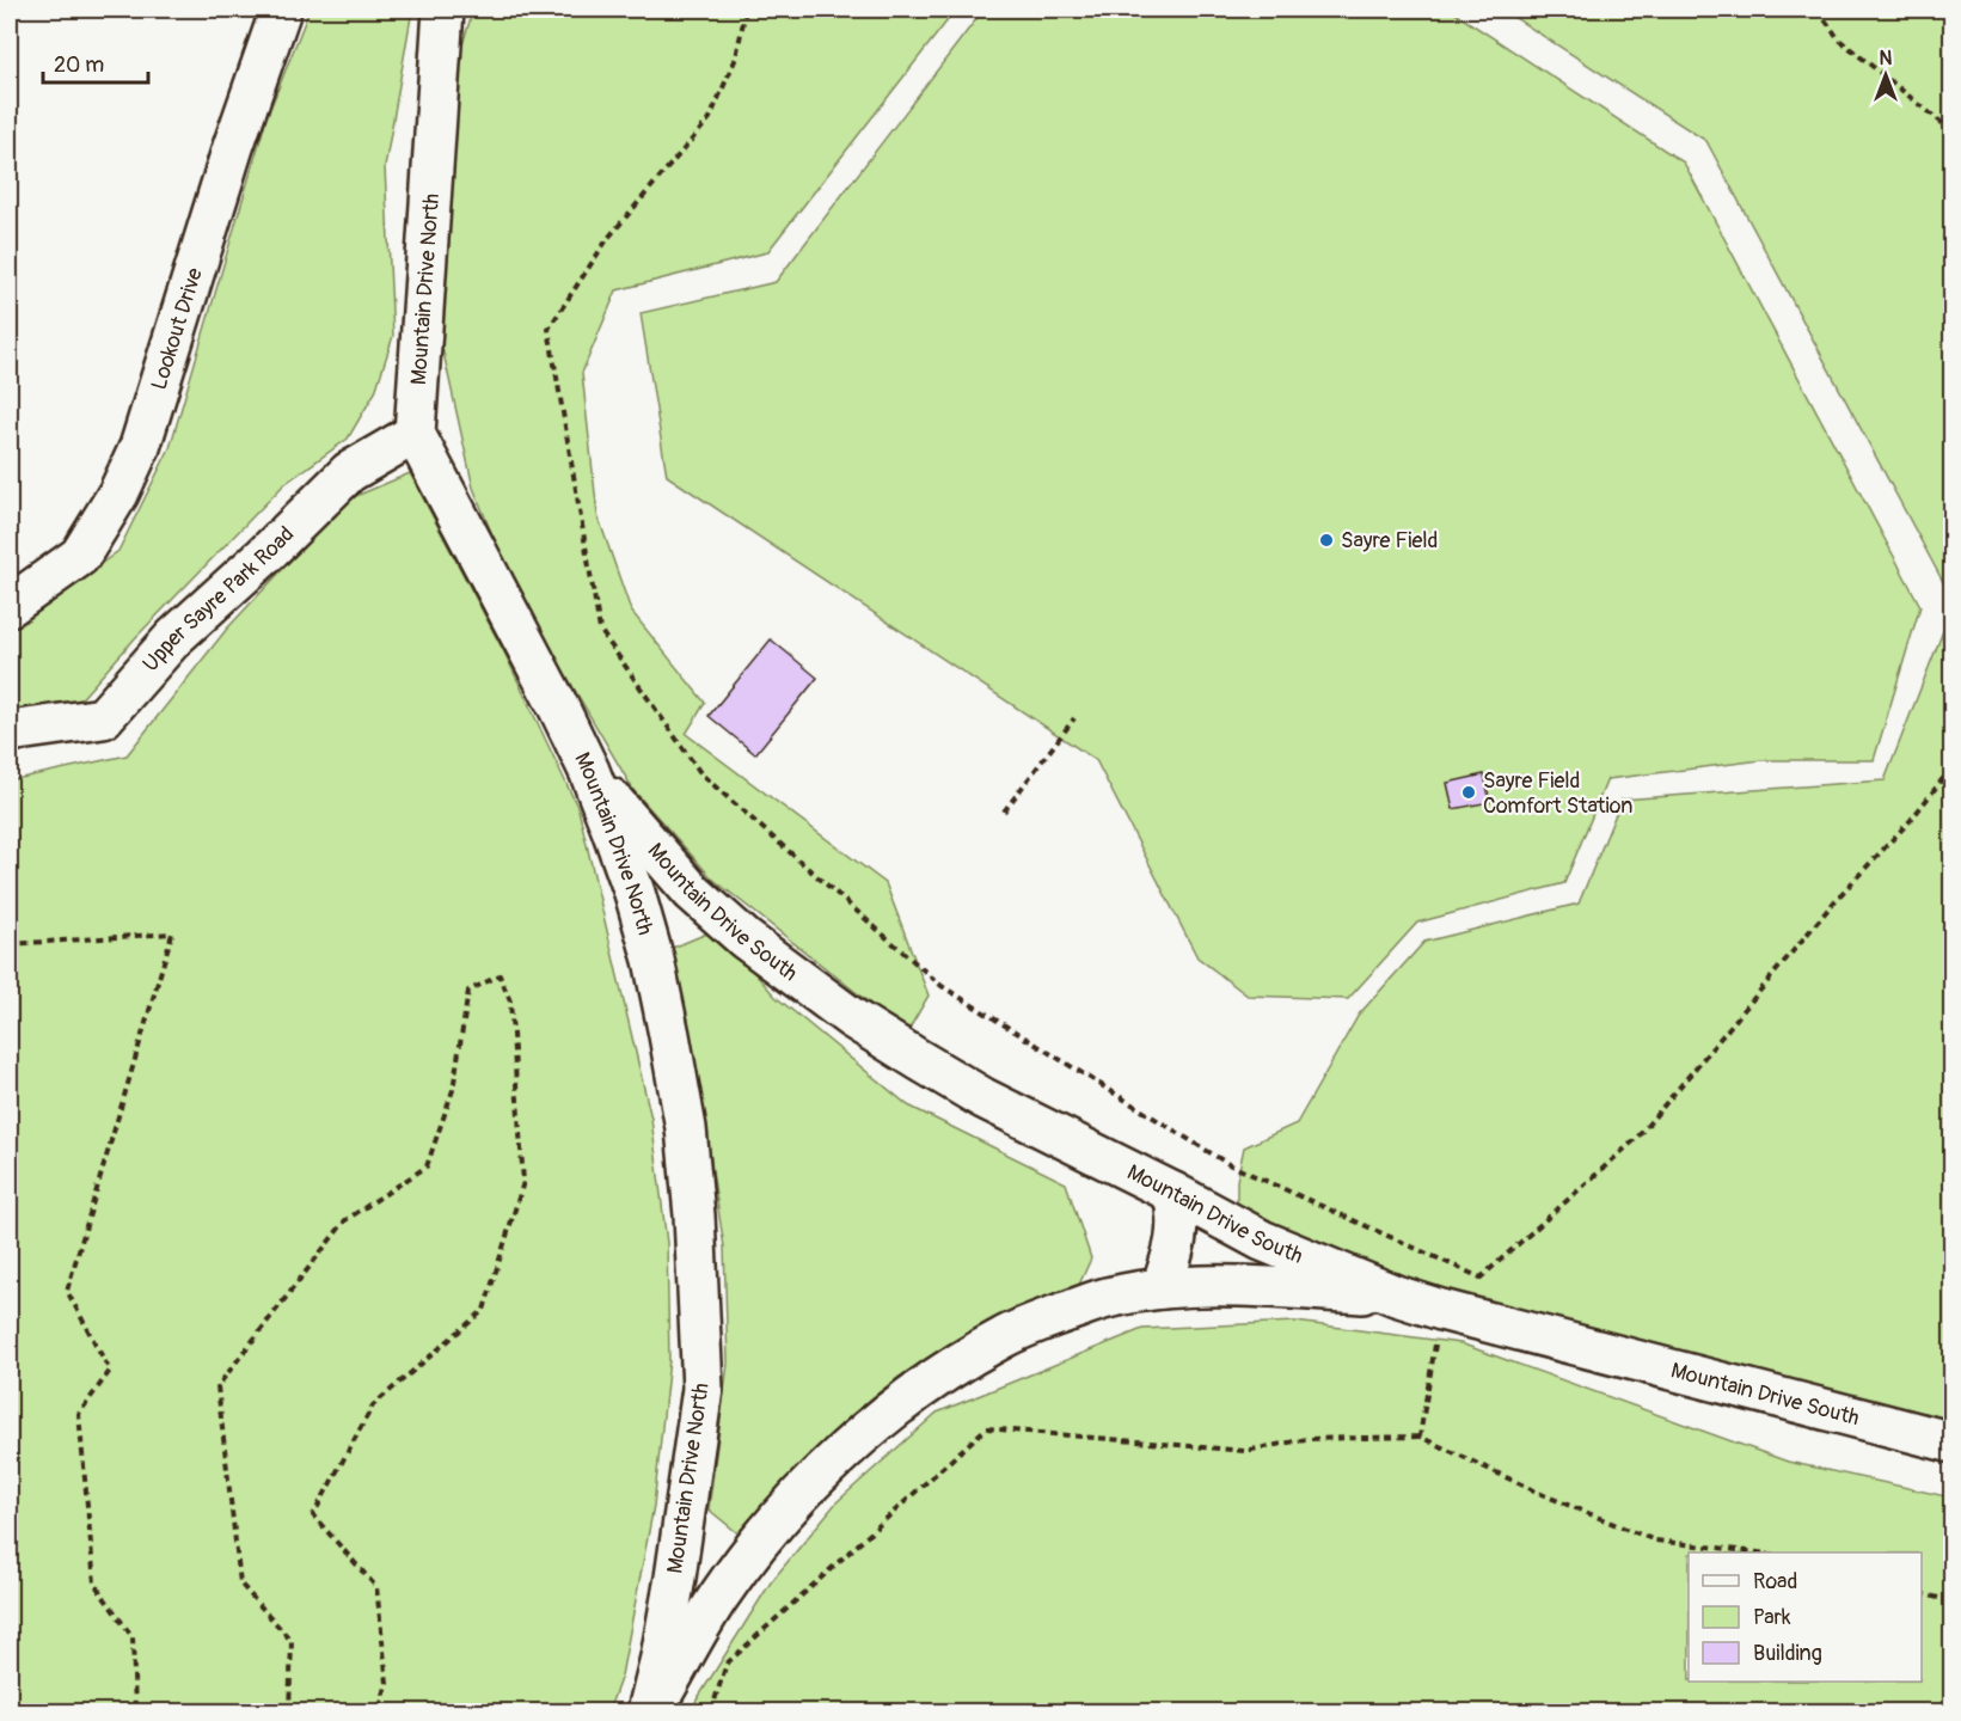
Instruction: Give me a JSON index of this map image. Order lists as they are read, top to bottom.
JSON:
{
  "streets": {
    "street": [
      "Mountain Drive North",
      "Lookout Drive",
      "Upper Sayre Park Road",
      "Mountain Drive South"
    ]
  },
  "crossings": [
    ["Mountain Drive North", "Upper Sayre Park Road"],
    ["Mountain Drive North", "Mountain Drive South"]
  ],
  "places": ["Sayre Field", "Sayre Field Comfort Station"],
  "legend": ["Road", "Park", "Building"],
  "scale_bar": "20 m",
  "north": "top"
}
